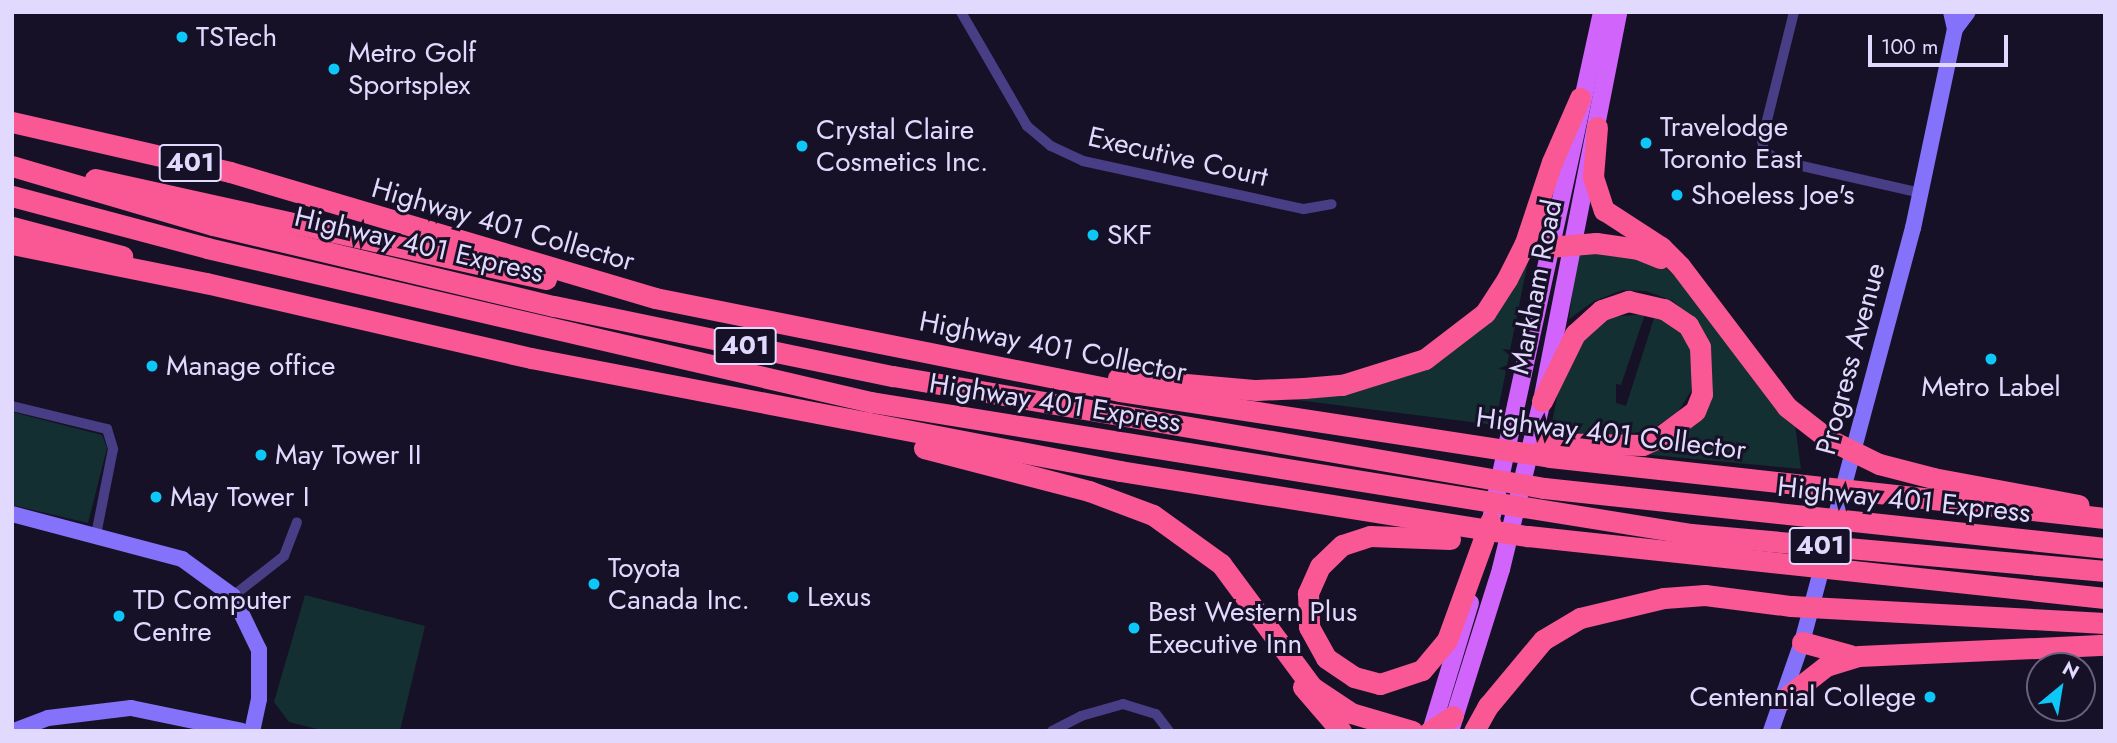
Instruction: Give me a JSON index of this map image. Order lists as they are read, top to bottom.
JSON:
{
  "streets": {
    "highway": ["401", "Highway 401 Collector", "Highway 401 Express"],
    "main road": ["Markham Road", "Progress Avenue"],
    "street": ["Executive Court"]
  },
  "crossings": [
    ["Highway 401 Express", "Markham Road"]
  ],
  "places": [
    "TSTech",
    "Metro Golf Sportsplex",
    "Travelodge Toronto East",
    "Crystal Claire Cosmetics Inc.",
    "Shoeless Joe's",
    "SKF",
    "Metro Label",
    "Manage office",
    "May Tower II",
    "May Tower I",
    "Toyota Canada Inc.",
    "Lexus",
    "TD Computer Centre",
    "Best Western Plus Executive Inn",
    "Centennial College"
  ],
  "scale_bar": "100 m",
  "north": "top right"
}
